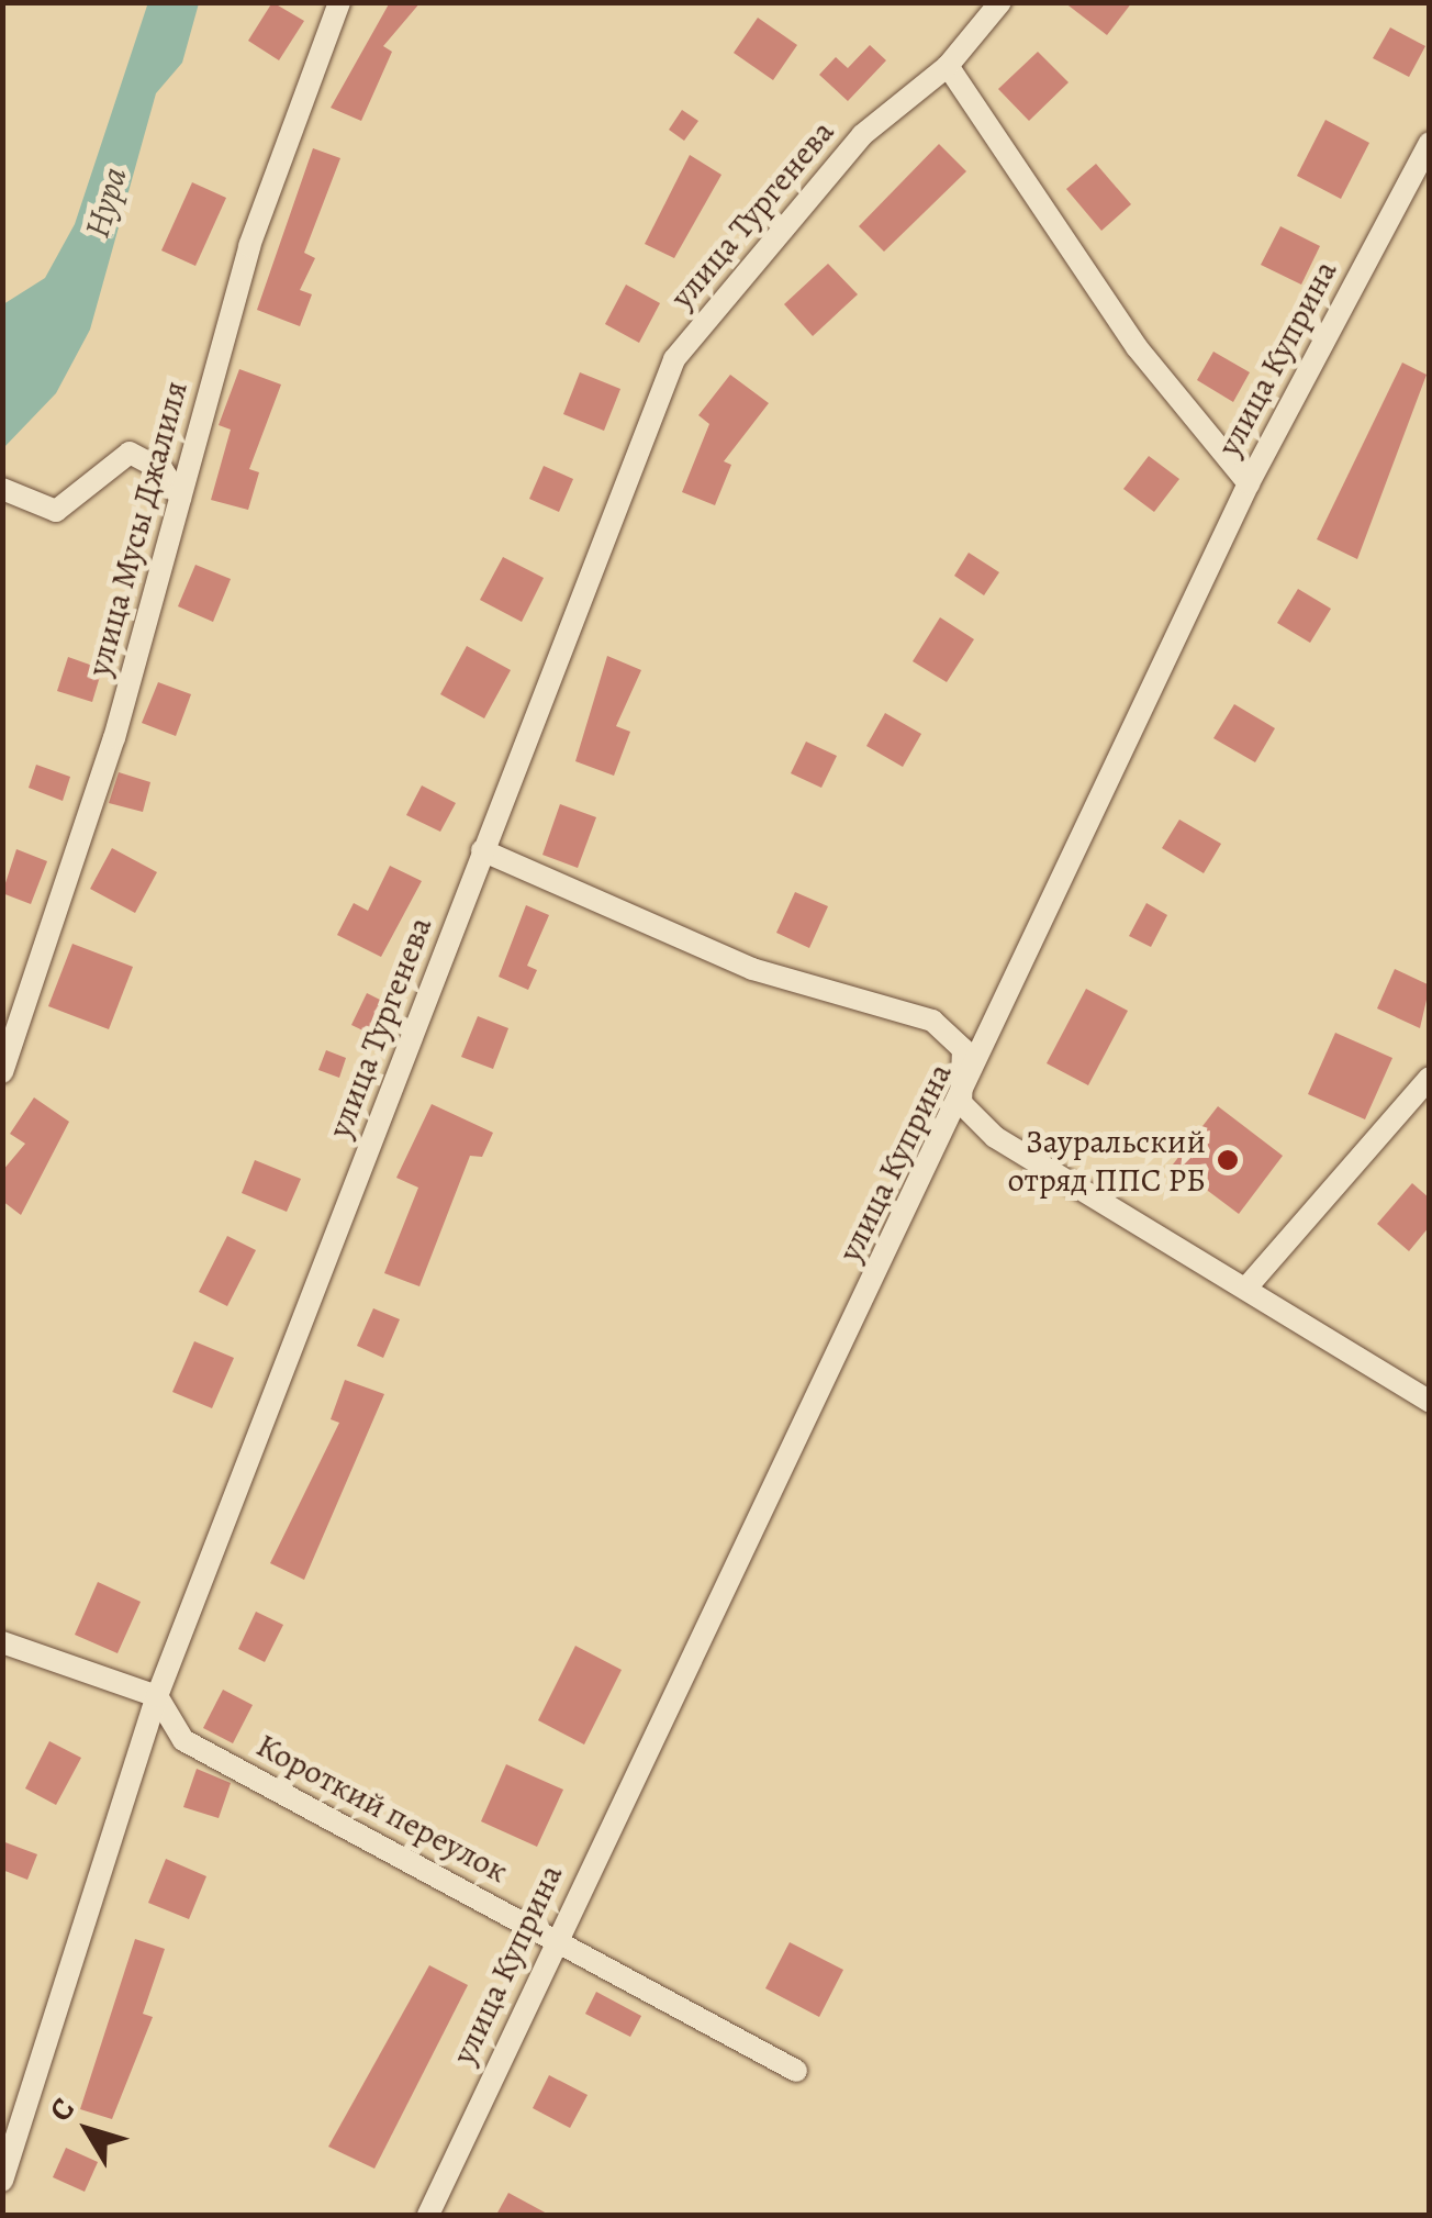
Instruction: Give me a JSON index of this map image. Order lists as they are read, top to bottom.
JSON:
{
  "streets": {
    "street": [
      "улица Тургенева",
      "улица Куприна",
      "улица Мусы Джалиля",
      "Короткий переулок"
    ]
  },
  "crossings": [
    ["улица Тургенева", "Короткий переулок"],
    ["улица Куприна", "Короткий переулок"]
  ],
  "water": ["Нура"],
  "places": ["Зауральский отряд ППС РБ"],
  "north": "top left"
}
